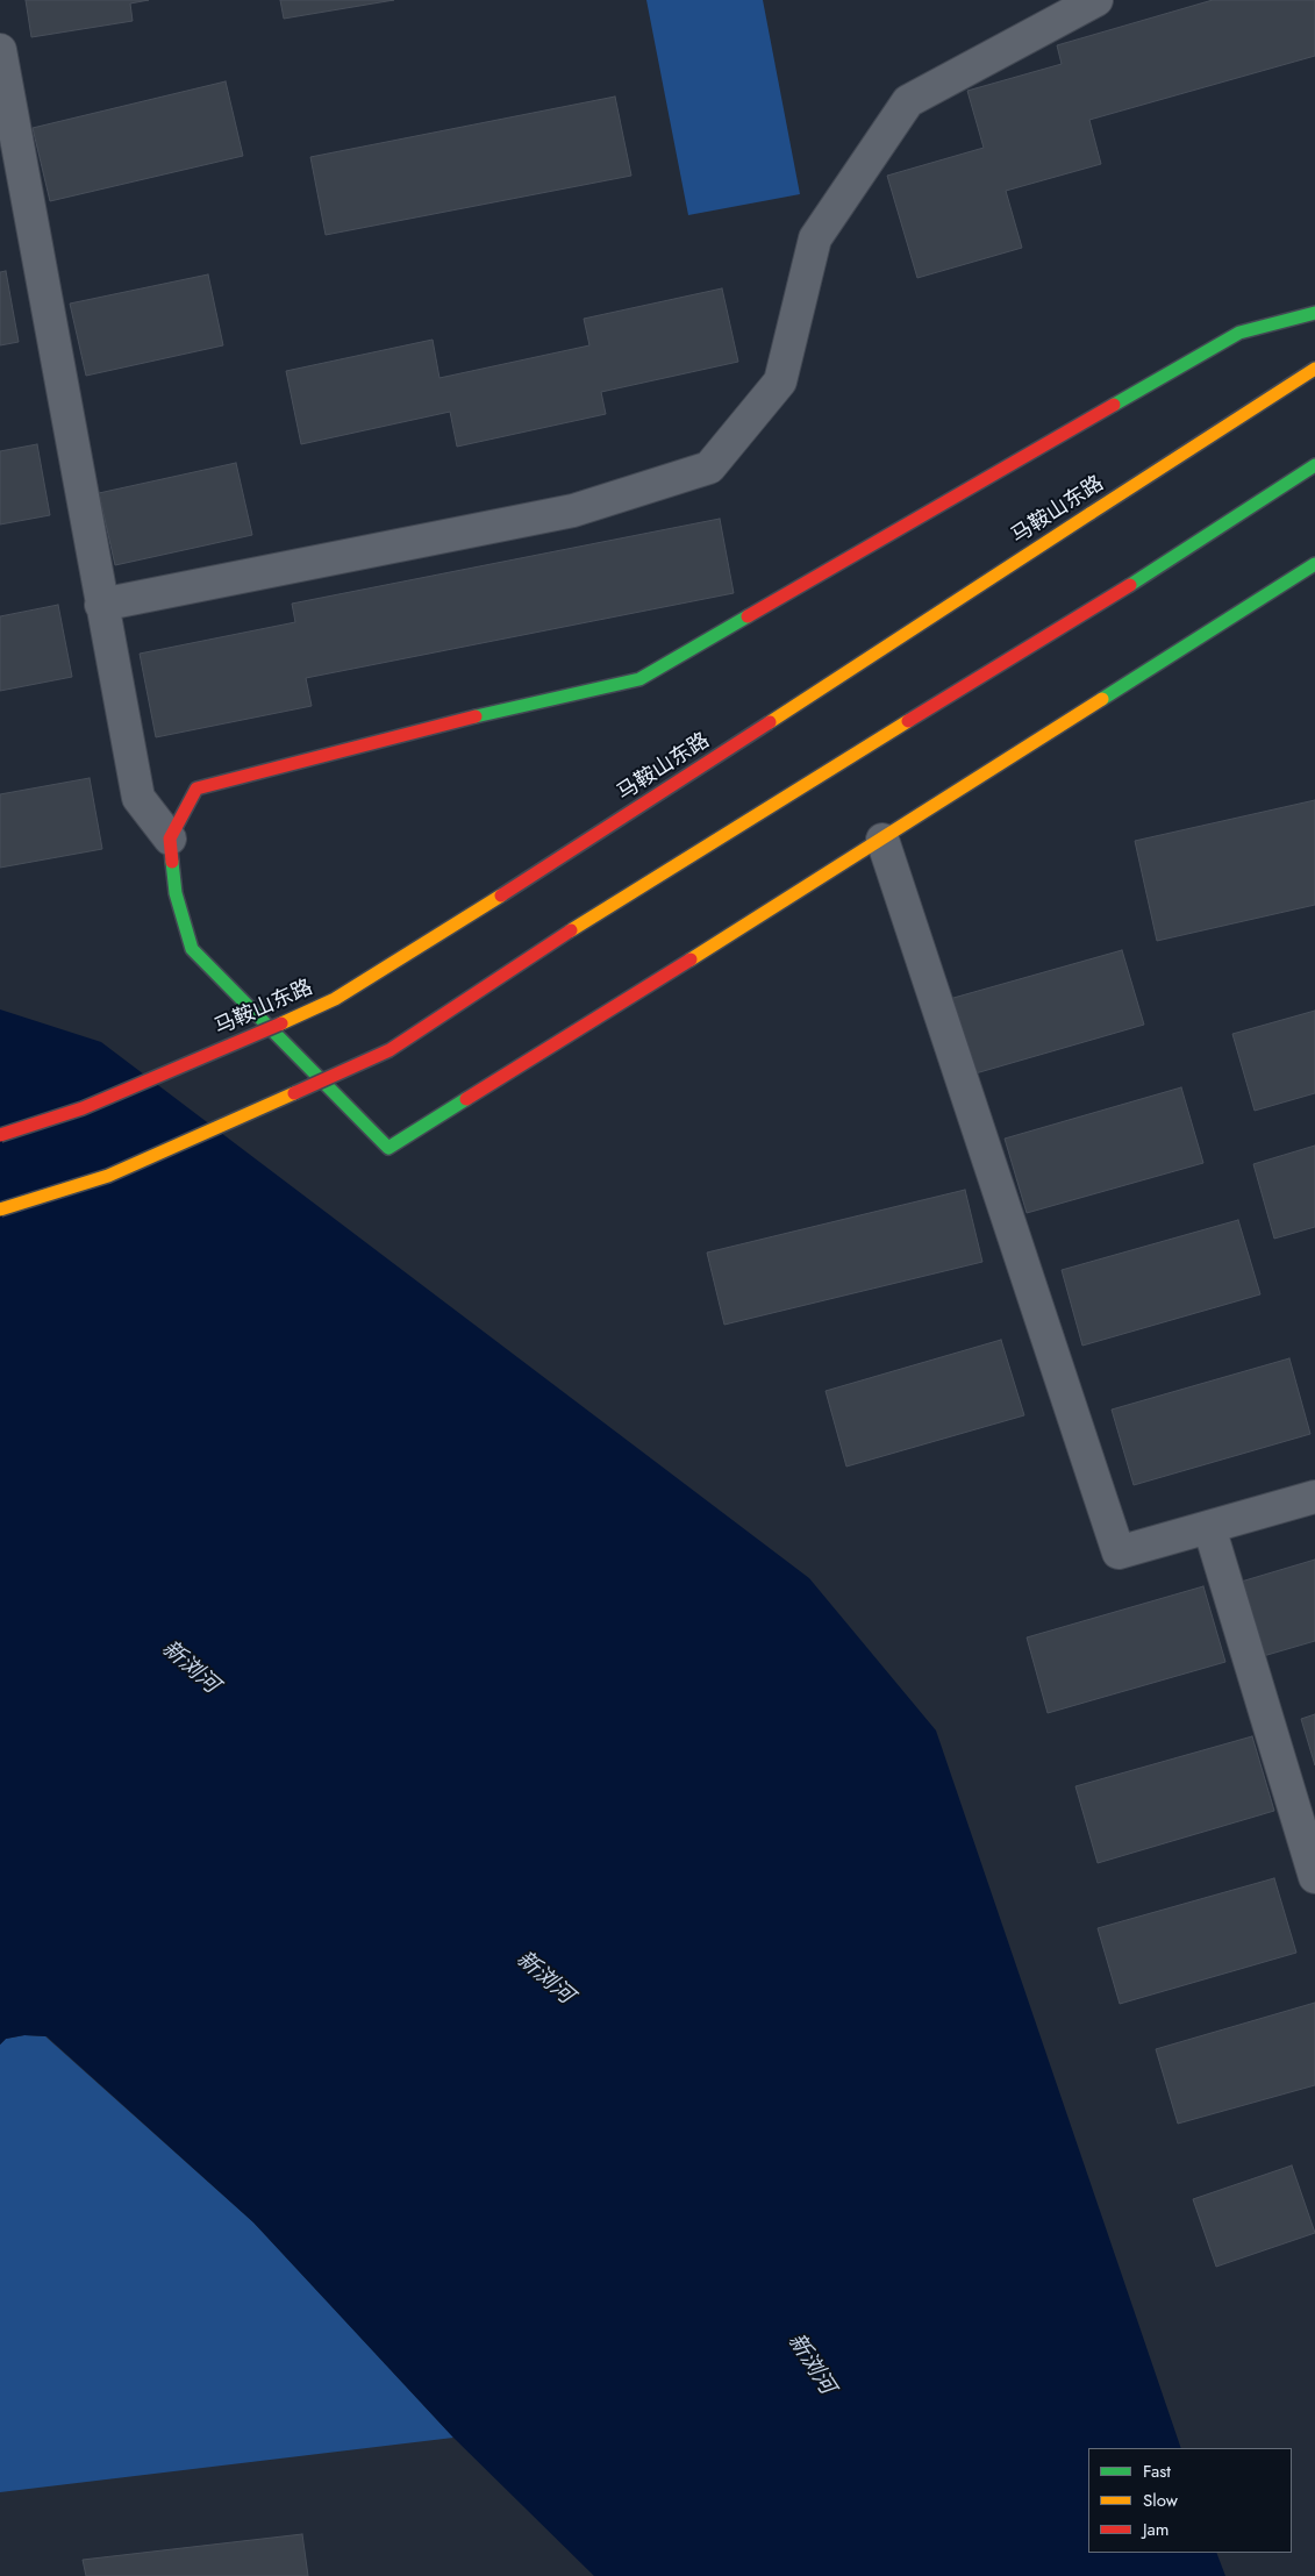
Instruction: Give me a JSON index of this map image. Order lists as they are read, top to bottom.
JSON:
{
  "streets": {
    "main road": ["马鞍山东路"]
  },
  "water": ["新浏河"],
  "legend": ["Fast", "Slow", "Jam"]
}
